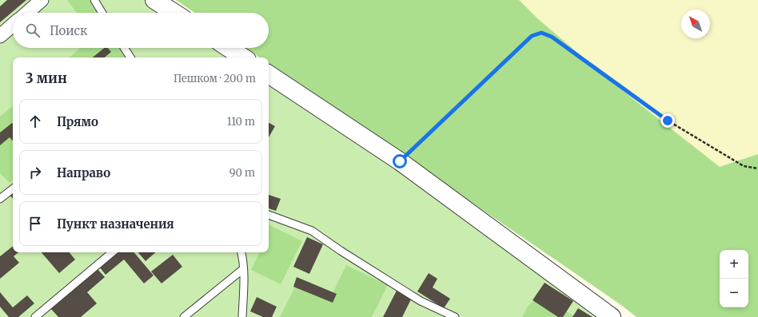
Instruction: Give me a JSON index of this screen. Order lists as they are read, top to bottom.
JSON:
{
  "north": "top left",
  "page": {
    "search": "Поиск",
    "heading": ["3 мин", "Пешком · 200 m"],
    "list": [
      ["Прямо", "110 m"],
      ["Направо", "90 m"],
      "Пункт назначения"
    ],
    "map_buttons": ["+", "−"]
  }
}
